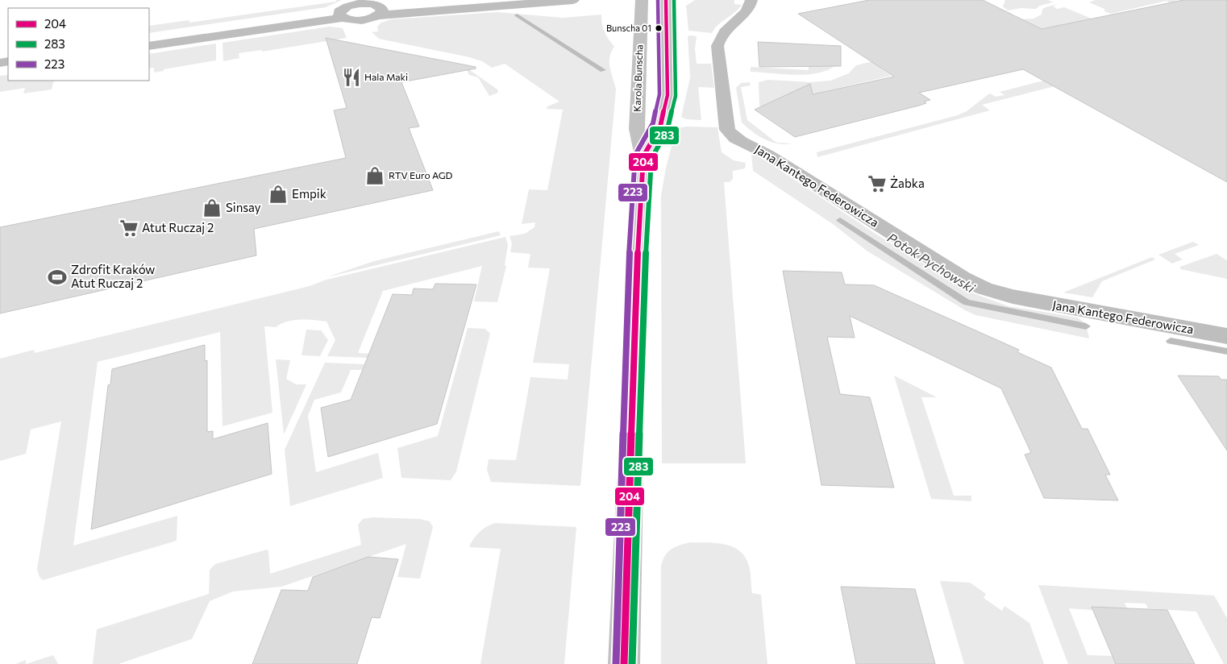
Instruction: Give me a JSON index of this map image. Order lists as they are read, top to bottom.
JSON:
{
  "streets": {
    "main road": ["Karola Bunscha"],
    "street": ["Jana Kantego Federowicza"]
  },
  "water": ["Potok Pychowski"],
  "places": {
    "other": ["Bunscha 01"],
    "restaurant": ["Hala Maki"],
    "shop": ["RTV Euro AGD", "Empik", "Sinsay"],
    "supermarket": ["Żabka", "Atut Ruczaj 2"],
    "sports": ["Zdrofit Kraków Atut Ruczaj 2"]
  },
  "lines": ["transit line 204", "transit line 283", "transit line 223"],
  "legend": ["204", "283", "223"]
}
